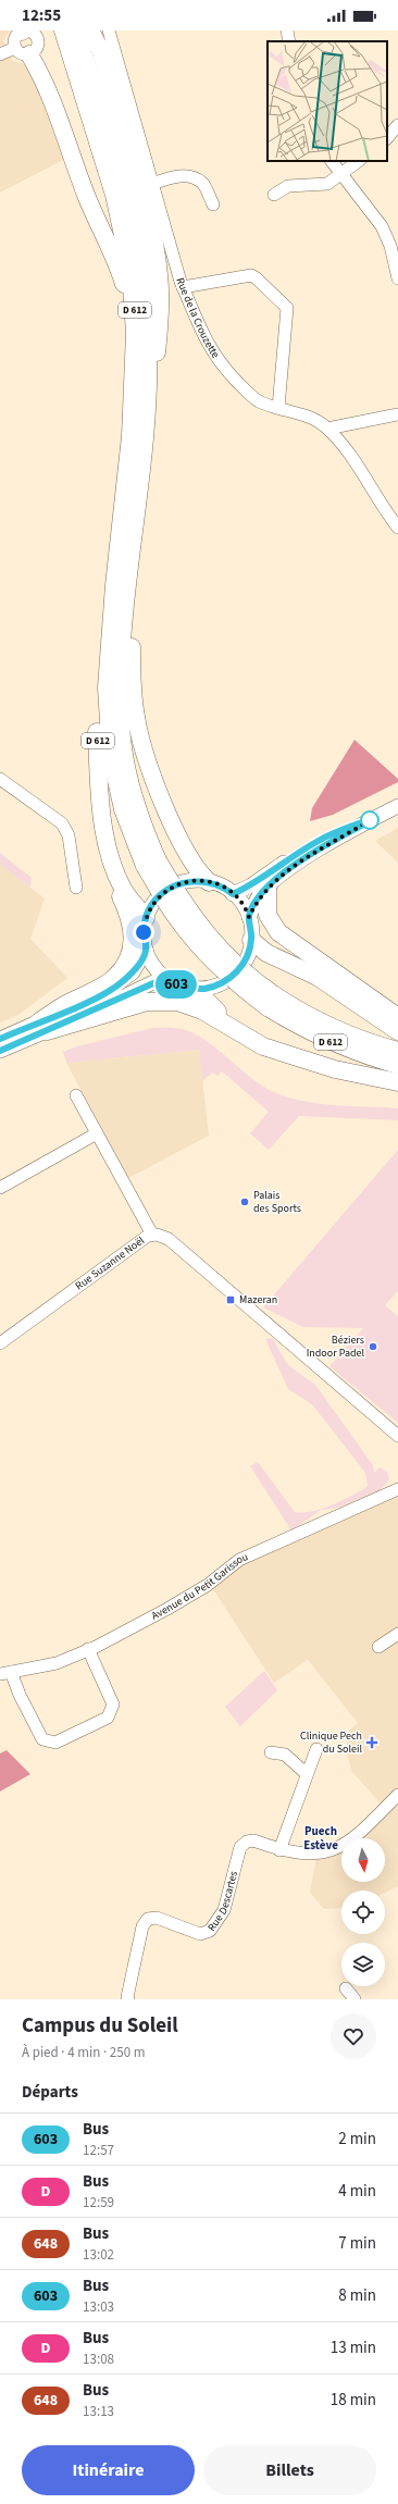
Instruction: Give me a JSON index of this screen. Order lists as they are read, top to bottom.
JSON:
{
  "streets": {
    "highway": ["D 612"],
    "street": [
      "Rue de la Crouzette",
      "Rue Suzanne Noël",
      "Avenue du Petit Garissou",
      "Rue Descartes"
    ]
  },
  "districts": ["Puech Estève"],
  "places": {
    "other": ["Palais des Sports", "Béziers Indoor Padel"],
    "transit": ["Mazeran"],
    "health": ["Clinique Pech du Soleil"]
  },
  "lines": ["bus line 603"],
  "north": "bottom",
  "page": {
    "status": "12:55",
    "on_map": "603",
    "heading": [
      ["Campus du Soleil", "À pied · 4 min · 250 m"],
      "Départs"
    ],
    "list": [
      {
        "mark": "603",
        "name": "Bus",
        "note": "12:57",
        "value": "2 min"
      },
      {
        "mark": "D",
        "name": "Bus",
        "note": "12:59",
        "value": "4 min"
      },
      {
        "mark": "648",
        "name": "Bus",
        "note": "13:02",
        "value": "7 min"
      },
      {
        "mark": "603",
        "name": "Bus",
        "note": "13:03",
        "value": "8 min"
      },
      {
        "mark": "D",
        "name": "Bus",
        "note": "13:08",
        "value": "13 min"
      },
      {
        "mark": "648",
        "name": "Bus",
        "note": "13:13",
        "value": "18 min"
      }
    ],
    "buttons": ["Itinéraire", "Billets"]
  }
}
